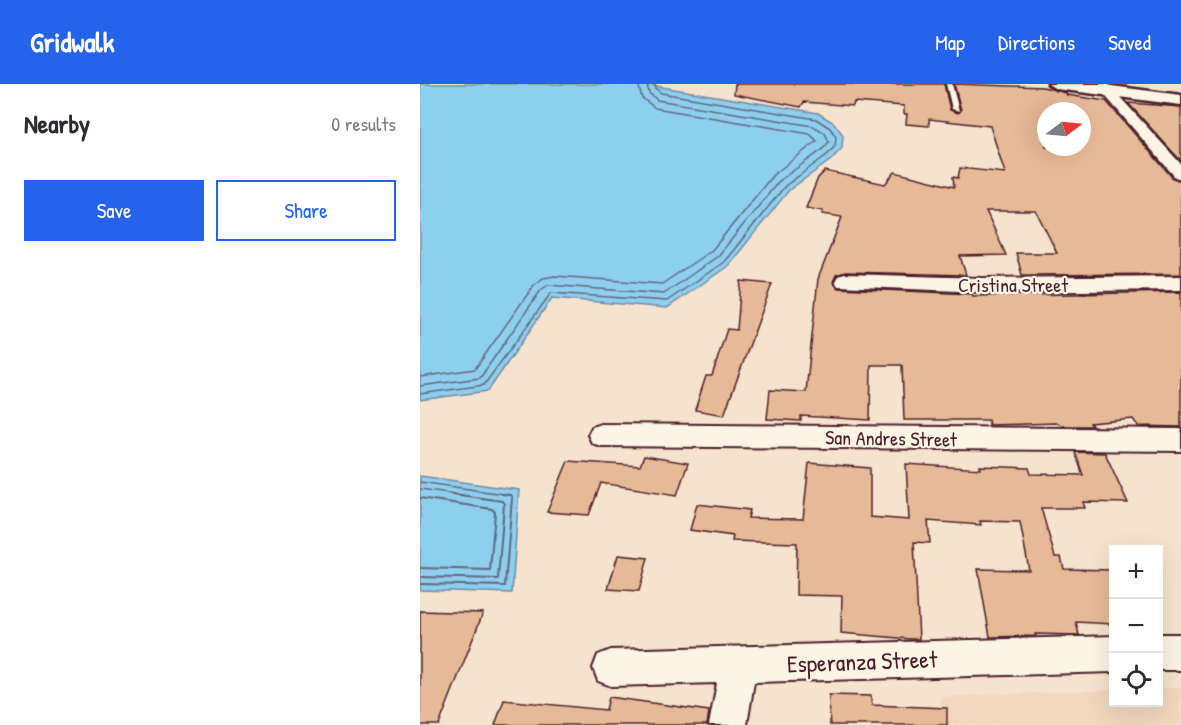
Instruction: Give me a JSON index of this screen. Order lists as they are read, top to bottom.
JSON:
{
  "streets": {
    "street": ["Cristina Street", "San Andres Street", "Esperanza Street"]
  },
  "north": "right",
  "page": {
    "header": "Gridwalk",
    "nav": ["Map", "Directions", "Saved"],
    "heading": ["Nearby", "0 results"],
    "buttons": ["Save", "Share"],
    "map_buttons": ["+", "−"]
  }
}
